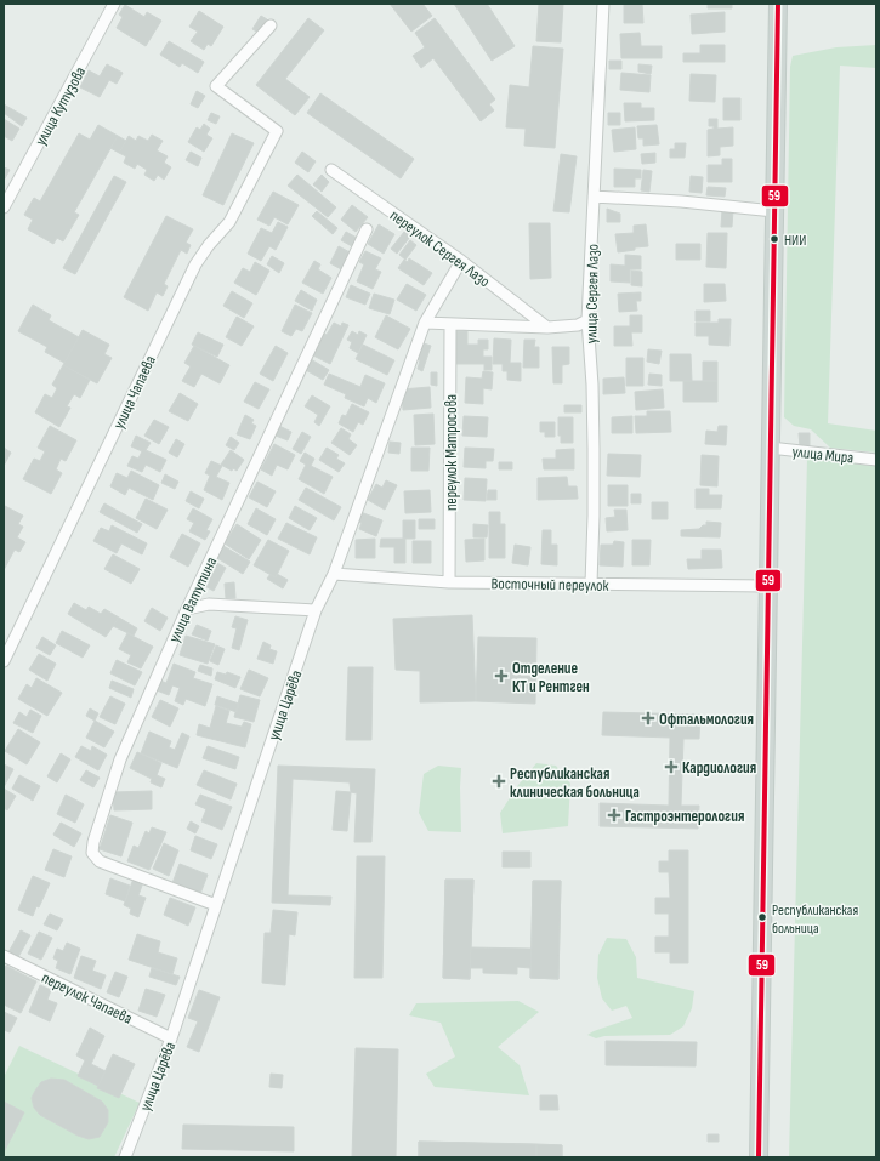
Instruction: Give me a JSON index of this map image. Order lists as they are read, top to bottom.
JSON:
{
  "streets": {
    "main road": ["улица Мира"],
    "street": [
      "улица Кутузова",
      "переулок Сергея Лазо",
      "улица Сергея Лазо",
      "улица Чапаева",
      "переулок Матросова",
      "Восточный переулок",
      "улица Ватутина",
      "улица Царёва",
      "переулок Чапаева"
    ]
  },
  "crossings": [
    ["переулок Сергея Лазо", "улица Царёва"],
    ["улица Сергея Лазо", "Восточный переулок"],
    ["переулок Матросова", "Восточный переулок"],
    ["улица Мира", "Восточный переулок"],
    ["Восточный переулок", "улица Царёва"],
    ["улица Ватутина", "улица Царёва"],
    ["улица Царёва", "переулок Чапаева"]
  ],
  "places": {
    "other": ["НИИ", "Республиканская больница"],
    "health": [
      "Отделение КТ и Рентген",
      "Офтальмология",
      "Кардиология",
      "Республиканская клиническая больница",
      "Гастроэнтерология"
    ]
  },
  "lines": ["transit line 59"]
}
